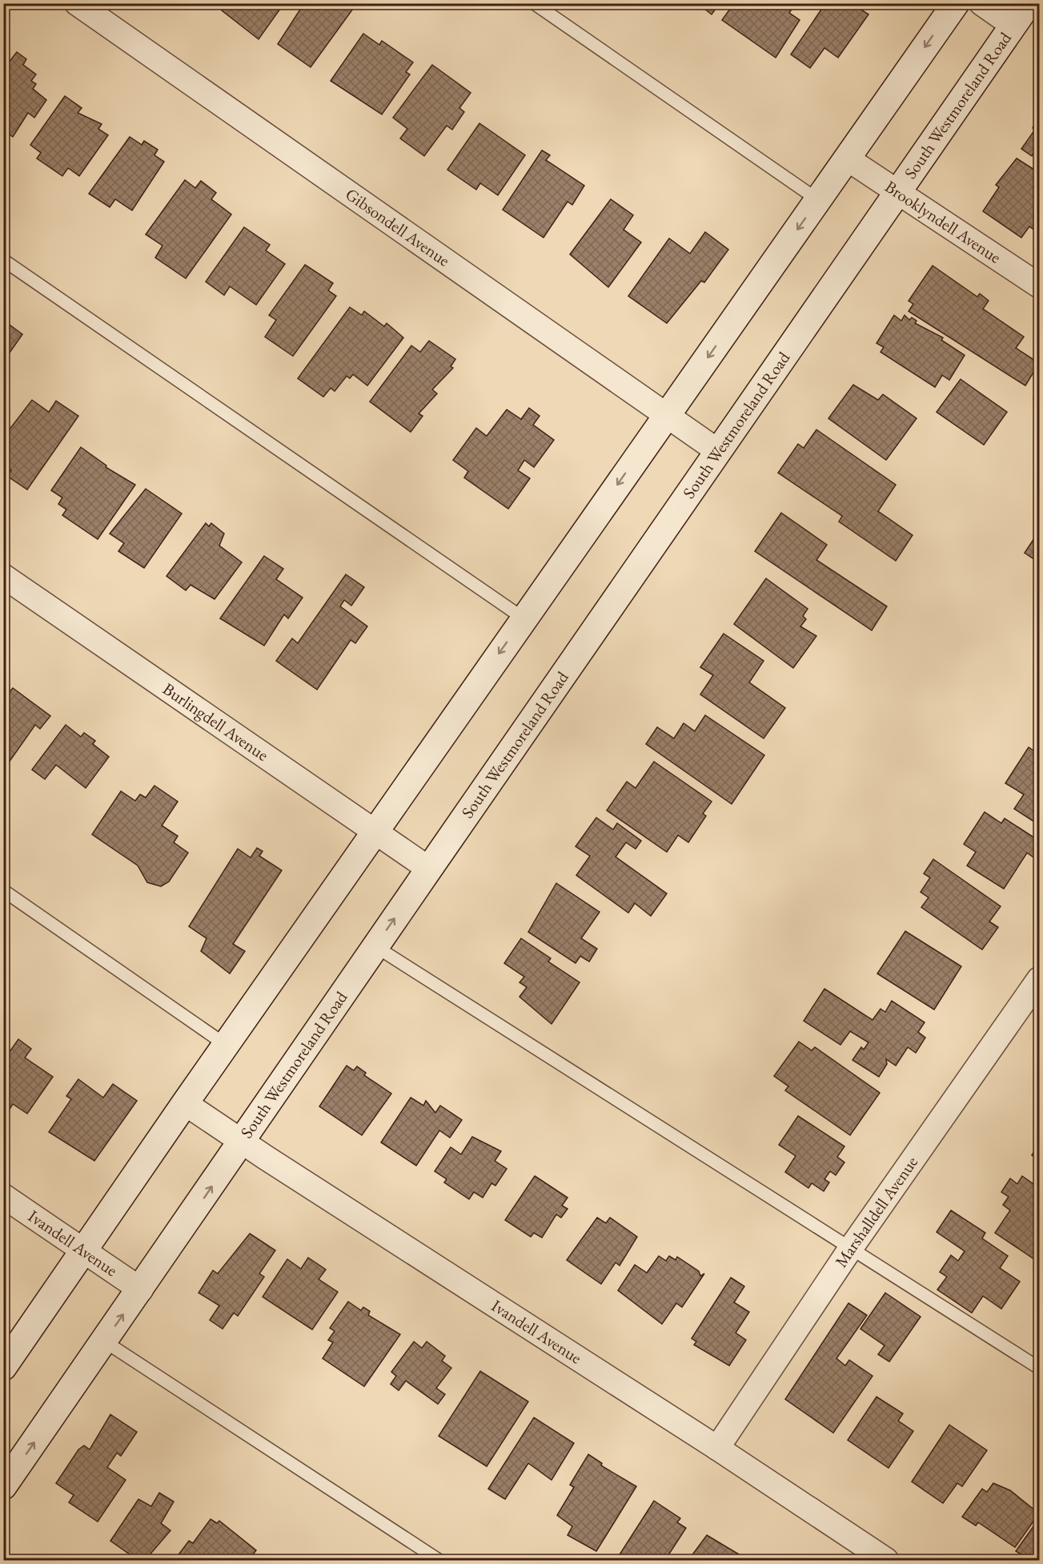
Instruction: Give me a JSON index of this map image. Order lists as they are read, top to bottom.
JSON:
{
  "streets": {
    "main road": ["South Westmoreland Road"],
    "street": [
      "Brooklyndell Avenue",
      "Gibsondell Avenue",
      "Burlingdell Avenue",
      "Marshalldell Avenue",
      "Ivandell Avenue"
    ]
  },
  "crossings": [
    ["South Westmoreland Road", "Brooklyndell Avenue"],
    ["South Westmoreland Road", "Gibsondell Avenue"],
    ["South Westmoreland Road", "Burlingdell Avenue"],
    ["South Westmoreland Road", "Ivandell Avenue"],
    ["Marshalldell Avenue", "Ivandell Avenue"]
  ]
}
